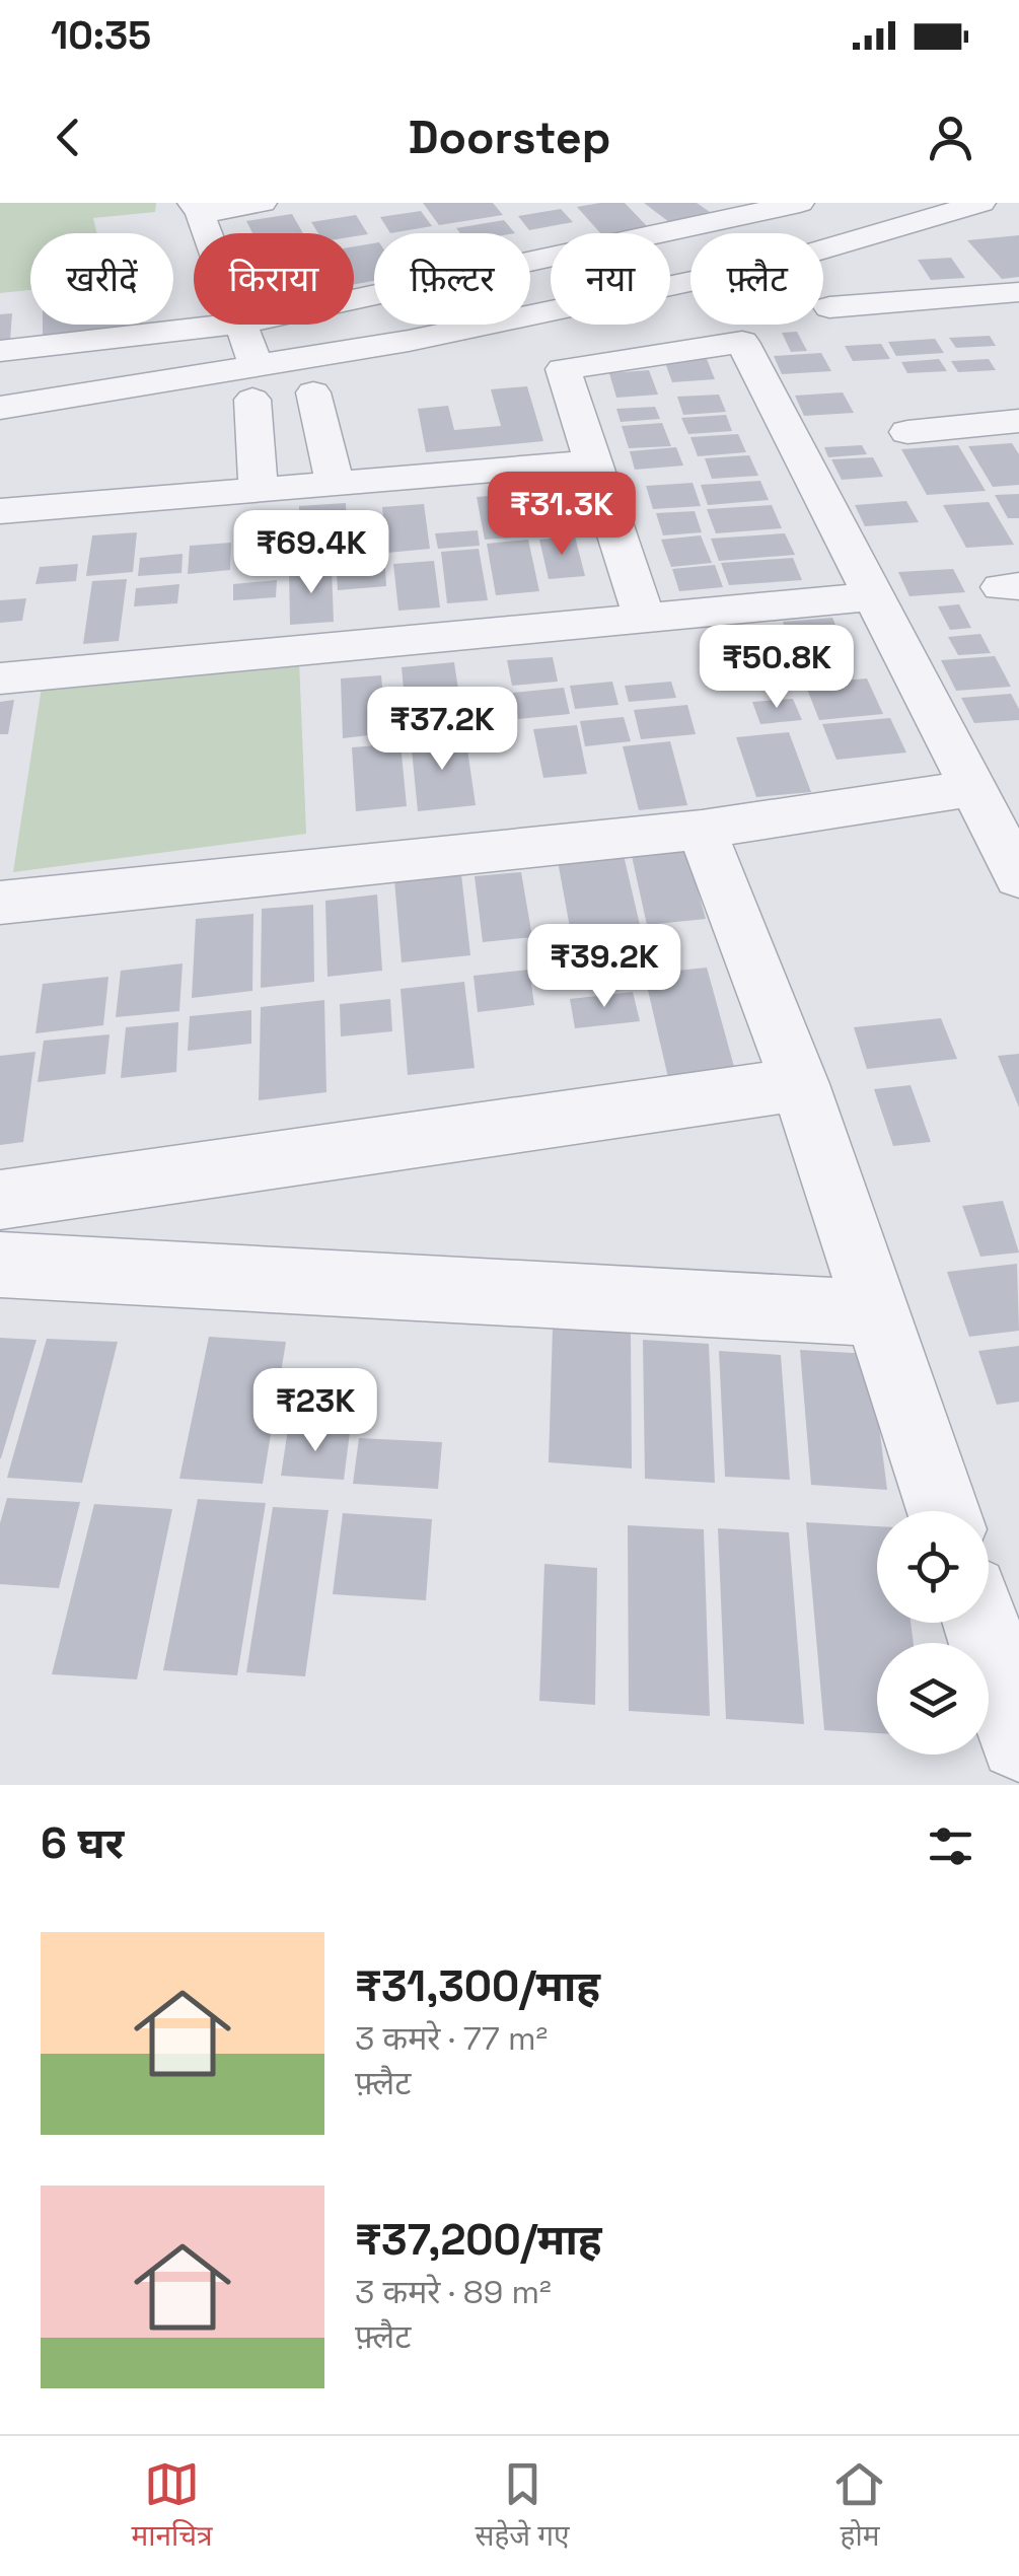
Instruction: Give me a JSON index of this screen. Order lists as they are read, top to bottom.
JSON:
{
  "page": {
    "status": "10:35",
    "header": "Doorstep",
    "chip": [
      "खरीदें",
      "किराया",
      "फ़िल्टर",
      "नया",
      "फ़्लैट"
    ],
    "price": [
      "₹31.3K",
      "₹69.4K",
      "₹50.8K",
      "₹37.2K",
      "₹39.2K",
      "₹23K"
    ],
    "heading": "6 घर",
    "list": [
      {
        "name": "₹31,300/माह",
        "note": "3 कमरे · 77 m² · फ़्लैट"
      },
      {
        "name": "₹37,200/माह",
        "note": "3 कमरे · 89 m² · फ़्लैट"
      }
    ],
    "tabs": ["मानचित्र", "सहेजे गए", "होम"]
  }
}
